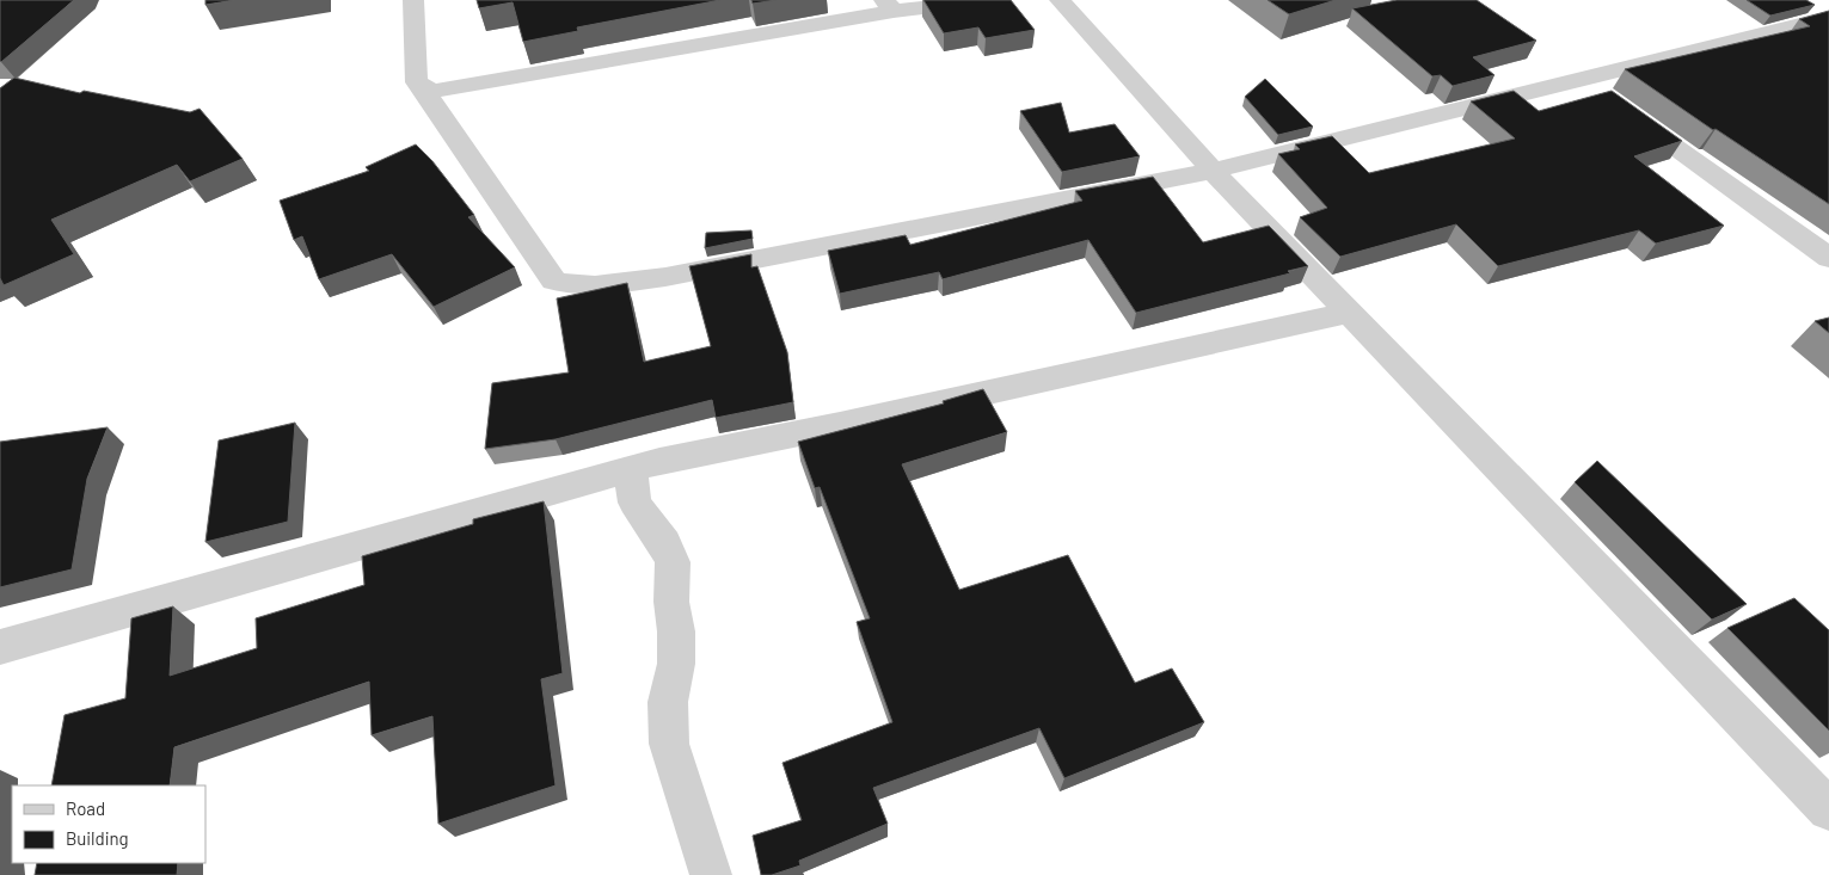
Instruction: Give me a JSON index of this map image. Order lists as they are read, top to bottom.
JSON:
{
  "legend": ["Road", "Building"]
}
